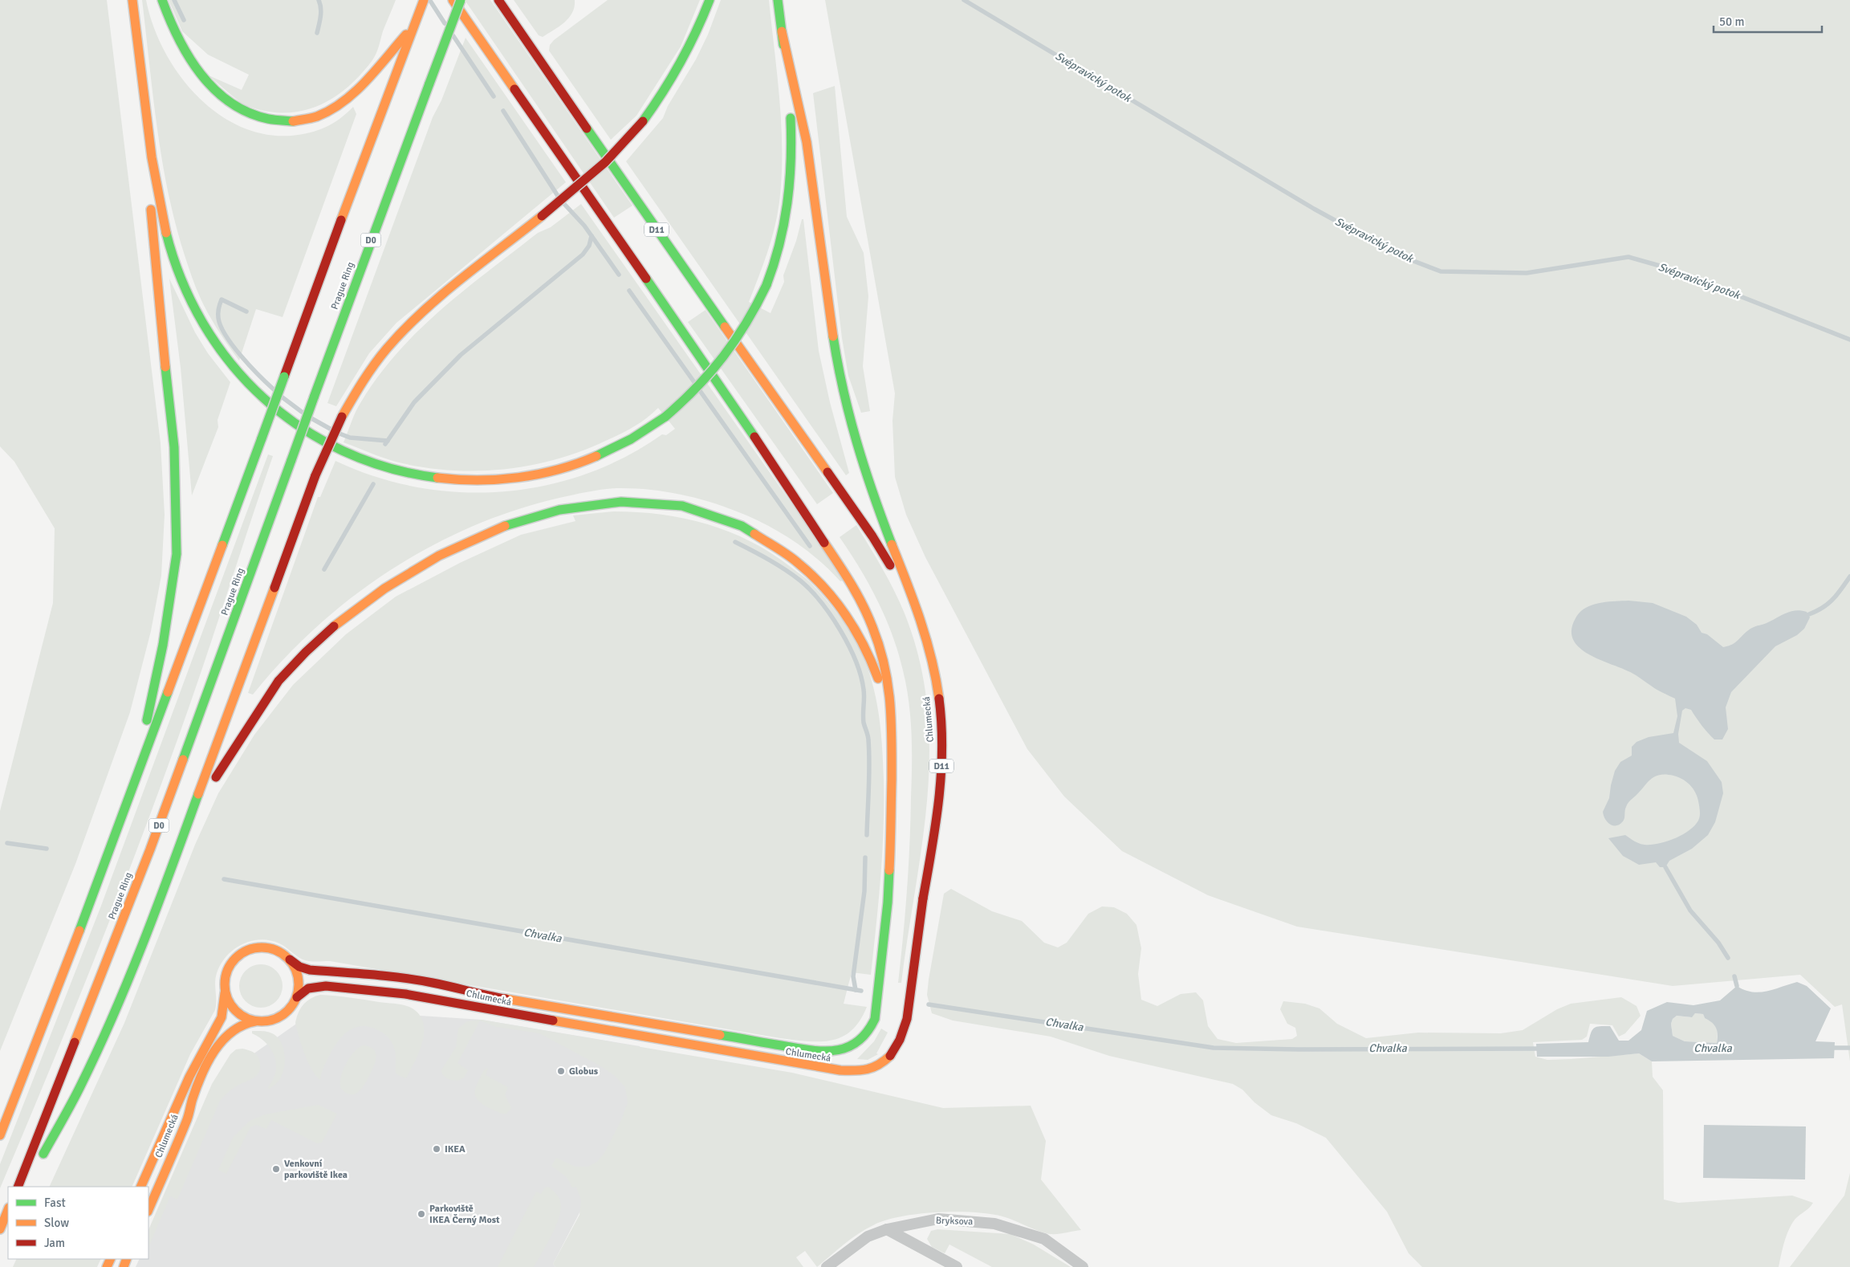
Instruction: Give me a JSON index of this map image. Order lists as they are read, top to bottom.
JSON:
{
  "streets": {
    "main road": [
      "D11",
      "D0",
      "Prague Ring",
      "Chlumecká"
    ],
    "street": ["Bryksova"]
  },
  "crossings": [
    ["D11", "Chlumecká"]
  ],
  "water": ["Svépravický potok", "Chvalka"],
  "places": [
    "Globus",
    "IKEA",
    "Venkovní parkoviště Ikea",
    "Parkoviště IKEA Černý Most"
  ],
  "legend": ["Fast", "Slow", "Jam"],
  "scale_bar": "50 m"
}
